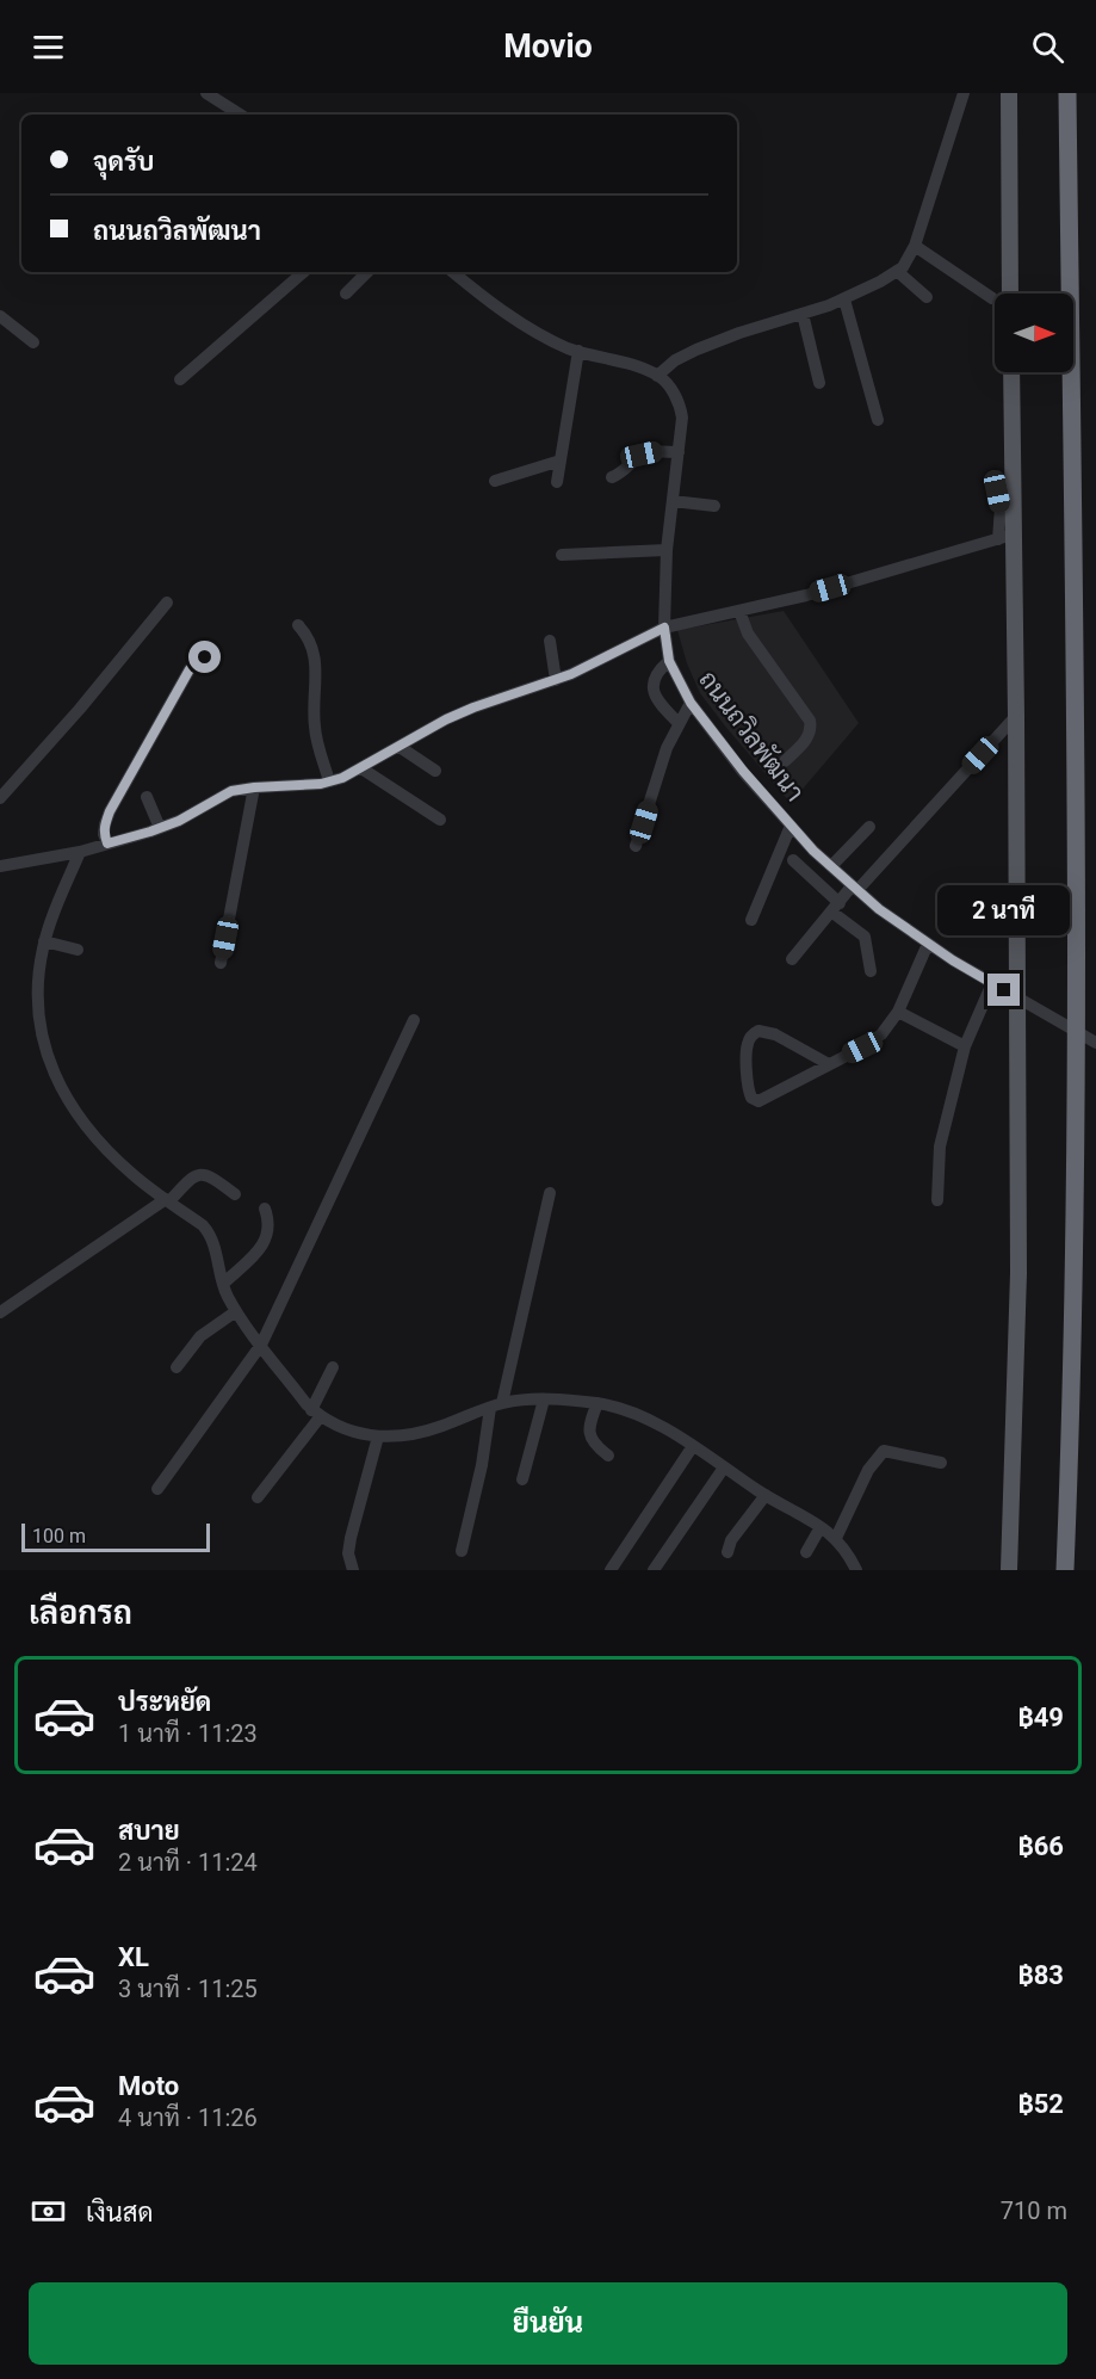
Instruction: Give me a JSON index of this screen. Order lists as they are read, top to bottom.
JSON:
{
  "streets": {
    "street": ["ถนนถวิลพัฒนา"]
  },
  "scale_bar": "100 m",
  "north": "right",
  "page": {
    "header": "Movio",
    "banner": ["จุดรับ", "ถนนถวิลพัฒนา"],
    "bubble": "2 นาที",
    "scale": "100 m",
    "heading": "เลือกรถ",
    "list": [
      {
        "name": "ประหยัด",
        "note": "1 นาที · 11:23",
        "value": "฿49"
      },
      {
        "name": "สบาย",
        "note": "2 นาที · 11:24",
        "value": "฿66"
      },
      {
        "name": "XL",
        "note": "3 นาที · 11:25",
        "value": "฿83"
      },
      {
        "name": "Moto",
        "note": "4 นาที · 11:26",
        "value": "฿52"
      }
    ],
    "pay": ["เงินสด", "710 m"],
    "buttons": "ยืนยัน"
  }
}
